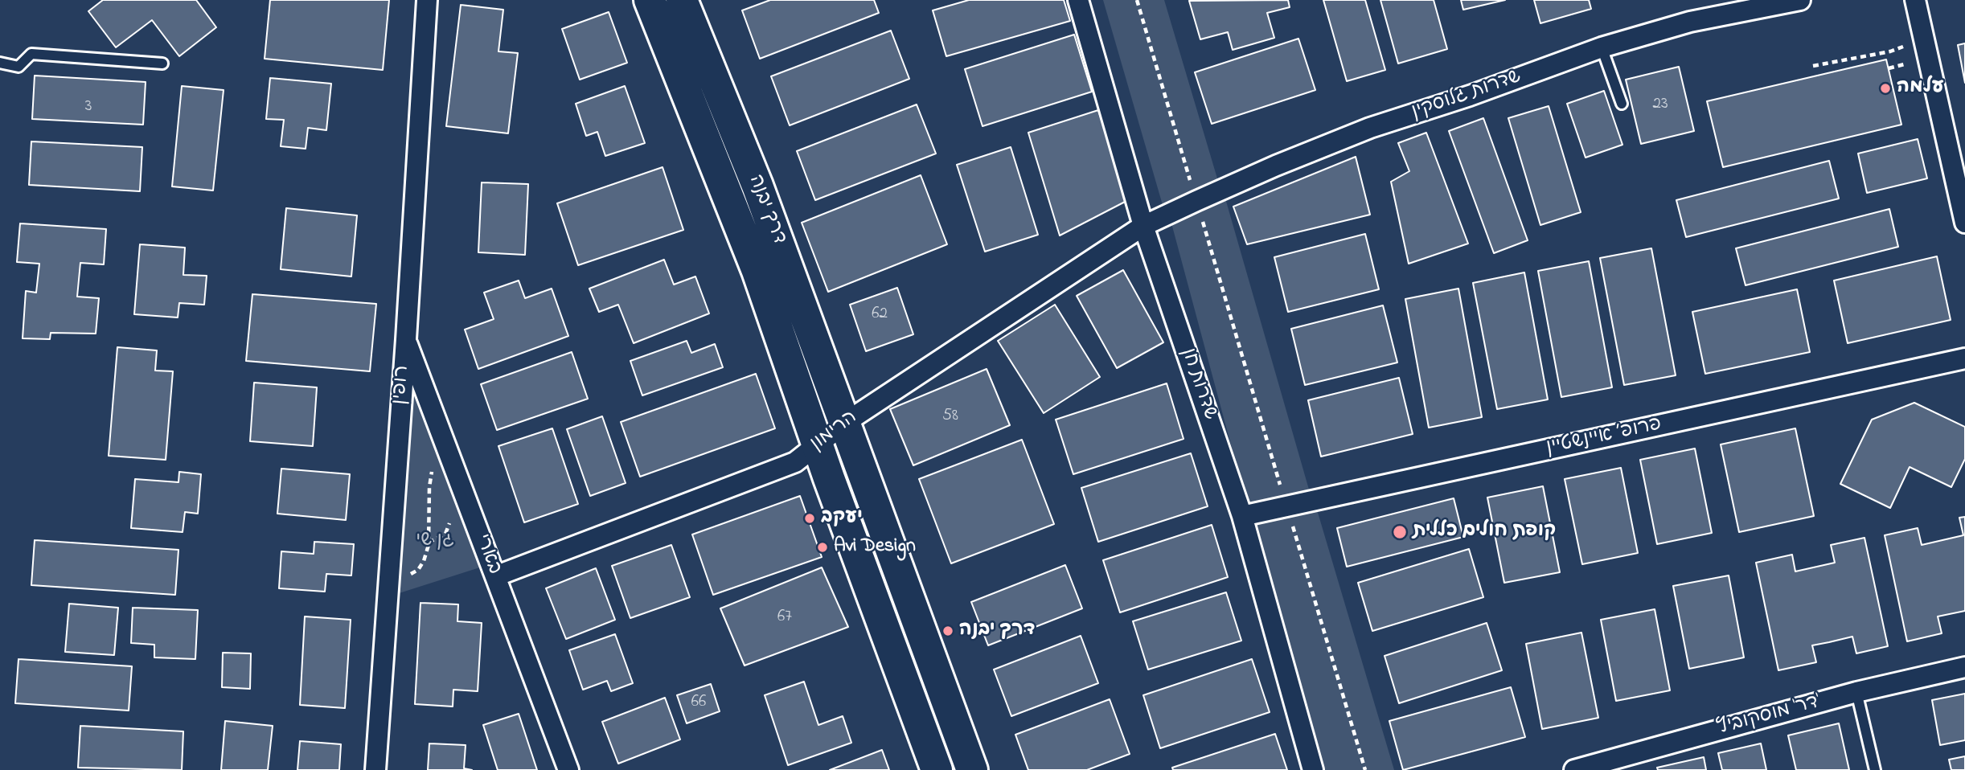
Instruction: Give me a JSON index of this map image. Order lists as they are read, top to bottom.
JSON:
{
  "streets": {
    "main road": ["דרך יבנה"],
    "street": [
      "שדרות גלוסקין",
      "שדרות חן",
      "רופין",
      "הרימון",
      "פרופ׳ איינשטיין",
      "בארי",
      "דר' מוסקוביץ'"
    ]
  },
  "crossings": [
    ["שדרות גלוסקין", "שדרות חן"],
    ["שדרות גלוסקין", "הרימון"],
    ["דרך יבנה", "הרימון"],
    ["שדרות חן", "הרימון"],
    ["שדרות חן", "פרופ׳ איינשטיין"],
    ["רופין", "בארי"],
    ["הרימון", "בארי"]
  ],
  "parks": ["גן שי"],
  "places": [
    "עלמה",
    "יעקב",
    "קופת חולים כללית",
    "Avi Design",
    "דרך יבנה"
  ],
  "house_numbers": [
    "23",
    "3",
    "62",
    "58",
    "67",
    "66"
  ]
}
